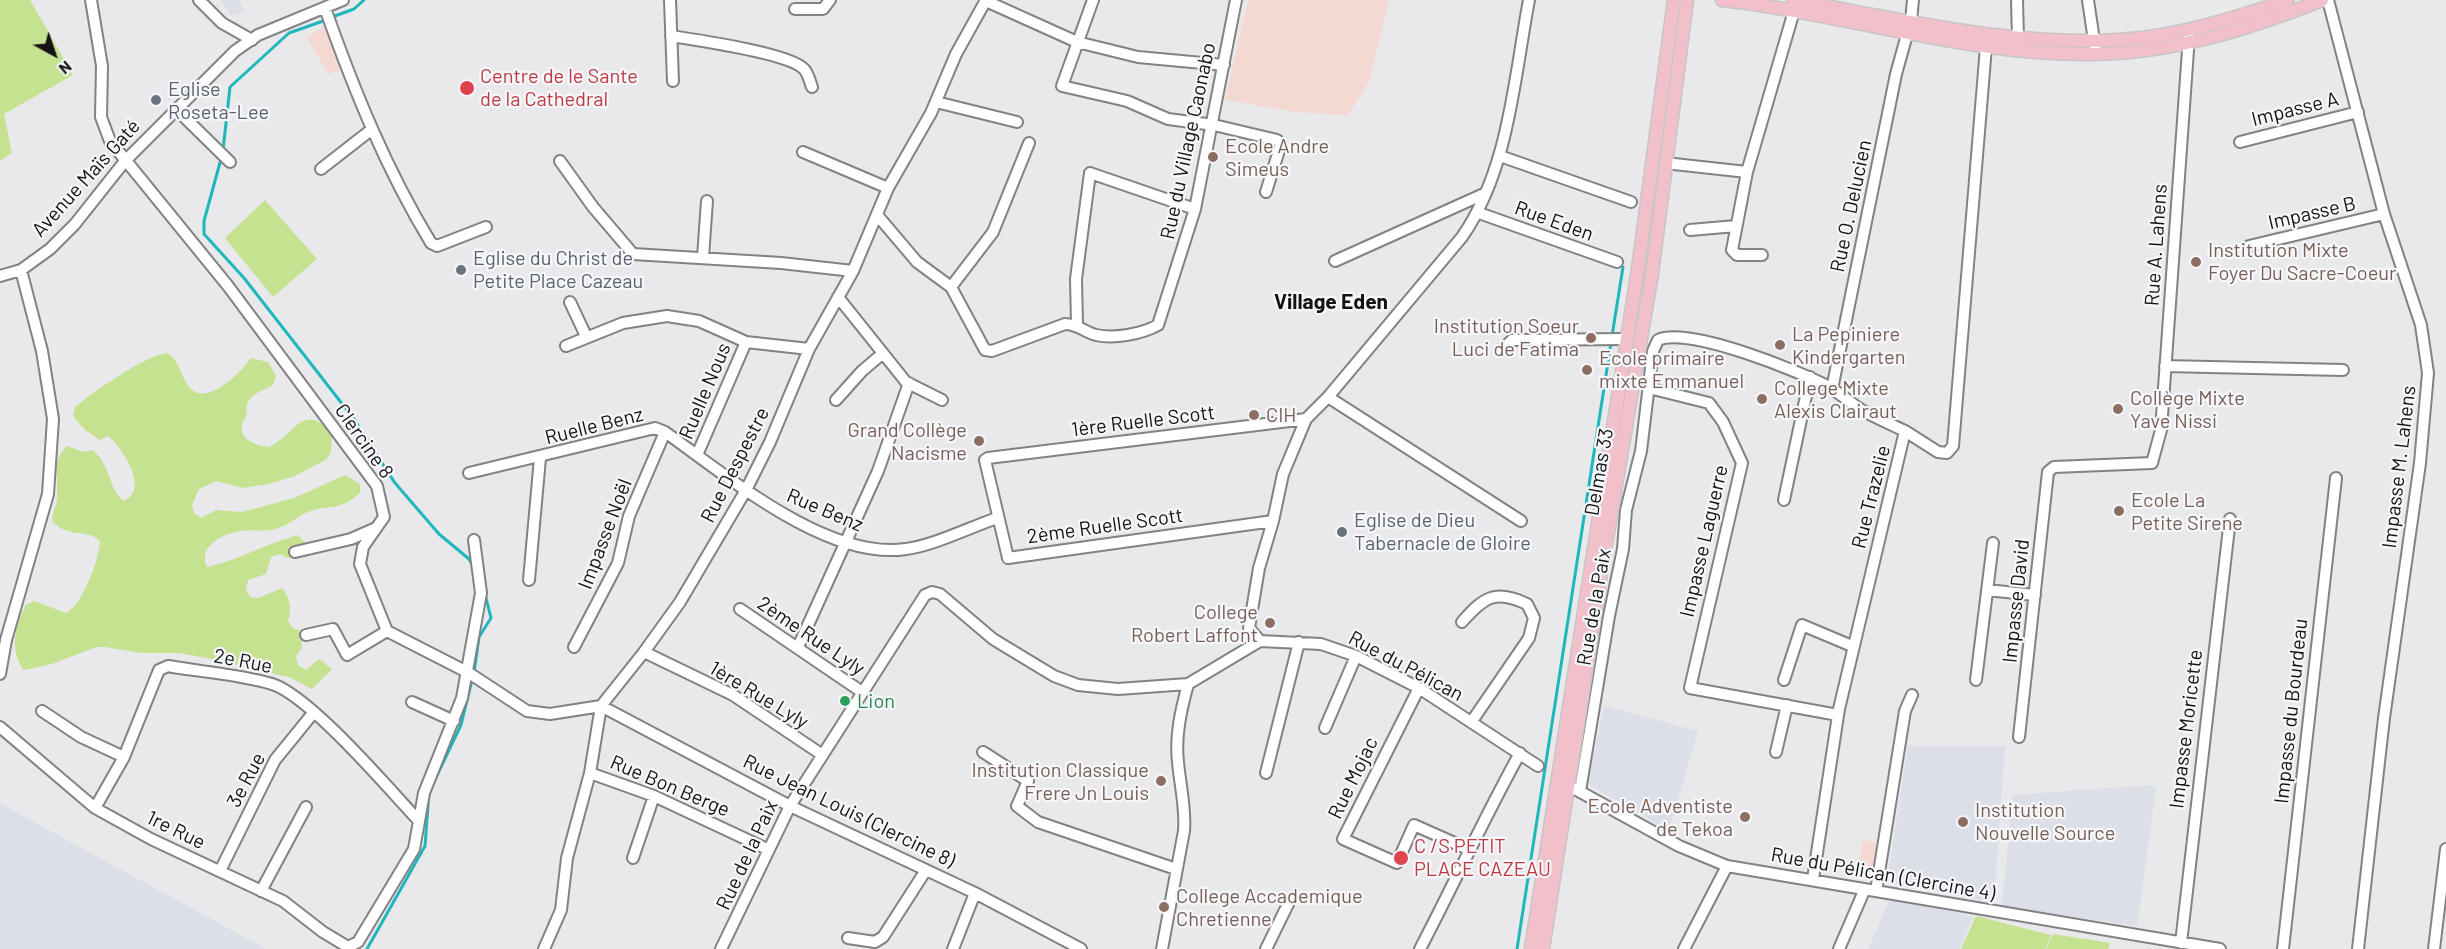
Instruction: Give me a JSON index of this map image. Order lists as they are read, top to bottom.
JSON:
{
  "streets": {
    "main road": ["Delmas 33"],
    "street": [
      "Impasse A",
      "Rue du Village Caonabo",
      "Avenue Maïs Gaté",
      "Rue O. Delucien",
      "Impasse B",
      "Rue Eden",
      "Rue A. Lahens",
      "Ruelle Nous",
      "1ère Ruelle Scott",
      "Ruelle Benz",
      "Clercine 8",
      "Rue Despestre",
      "Impasse M. Lahens",
      "Rue Trazelie",
      "Rue Benz",
      "2ème Ruelle Scott",
      "Impasse Noël",
      "Impasse Laguerre",
      "Impasse David",
      "Rue de la Paix",
      "2ème Rue Lyly",
      "2e Rue",
      "Rue du Pélican",
      "1ère Rue Lyly",
      "Impasse du Bourdeau",
      "Impasse Moricette",
      "Rue Mojac",
      "3e Rue",
      "Rue Bon Berge",
      "Rue Jean Louis (Clercine 8)",
      "1re Rue",
      "Rue du Pélican (Clercine 4)"
    ]
  },
  "crossings": [
    ["Impasse A", "Impasse M. Lahens"],
    ["Avenue Maïs Gaté", "Clercine 8"],
    ["Rue O. Delucien", "Rue de la Paix"],
    ["Impasse B", "Impasse M. Lahens"],
    ["Rue A. Lahens", "Impasse David"],
    ["Ruelle Nous", "Ruelle Benz"],
    ["1ère Ruelle Scott", "2ème Ruelle Scott"],
    ["Ruelle Benz", "Rue Despestre"],
    ["Ruelle Benz", "Rue Benz"],
    ["Ruelle Benz", "Impasse Noël"],
    ["Rue Despestre", "Rue Benz"],
    ["Rue Despestre", "1ère Rue Lyly"],
    ["Rue Despestre", "Rue Jean Louis (Clercine 8)"],
    ["Delmas 33", "Rue de la Paix"],
    ["Delmas 33", "Rue du Pélican (Clercine 4)"],
    ["Rue Trazelie", "Rue de la Paix"],
    ["Rue Trazelie", "Rue du Pélican (Clercine 4)"],
    ["Rue Benz", "2ème Ruelle Scott"],
    ["Impasse Laguerre", "Rue de la Paix"],
    ["Rue de la Paix", "2ème Rue Lyly"],
    ["Rue de la Paix", "1ère Rue Lyly"],
    ["Rue de la Paix", "Rue Bon Berge"],
    ["Rue de la Paix", "Rue Jean Louis (Clercine 8)"],
    ["Rue de la Paix", "Rue du Pélican (Clercine 4)"],
    ["2e Rue", "3e Rue"],
    ["2e Rue", "1re Rue"],
    ["Rue du Pélican", "Rue Mojac"],
    ["Impasse Moricette", "Rue du Pélican (Clercine 4)"],
    ["3e Rue", "1re Rue"]
  ],
  "districts": ["Village Eden"],
  "places": [
    "Centre de le Sante de la Cathedral",
    "Eglise Roseta-Lee",
    "Ecole Andre Simeus",
    "Institution Mixte Foyer Du Sacre-Coeur",
    "Eglise du Christ de Petite Place Cazeau",
    "Institution Soeur Luci de Fatima",
    "La Pepiniere Kindergarten",
    "Ecole primaire mixte Emmanuel",
    "College Mixte Alexis Clairaut",
    "Collège Mixte Yave Nissi",
    "CIH",
    "Grand Collège Nacisme",
    "Ecole La Petite Sirene",
    "Eglise de Dieu Tabernacle de Gloire",
    "College Robert Laffont",
    "Lion",
    "Institution Classique Frere Jn Louis",
    "Ecole Adventiste de Tekoa",
    "Institution Nouvelle Source",
    "C /S PETIT PLACE CAZEAU",
    "College Accademique Chretienne"
  ],
  "north": "bottom right"
}
